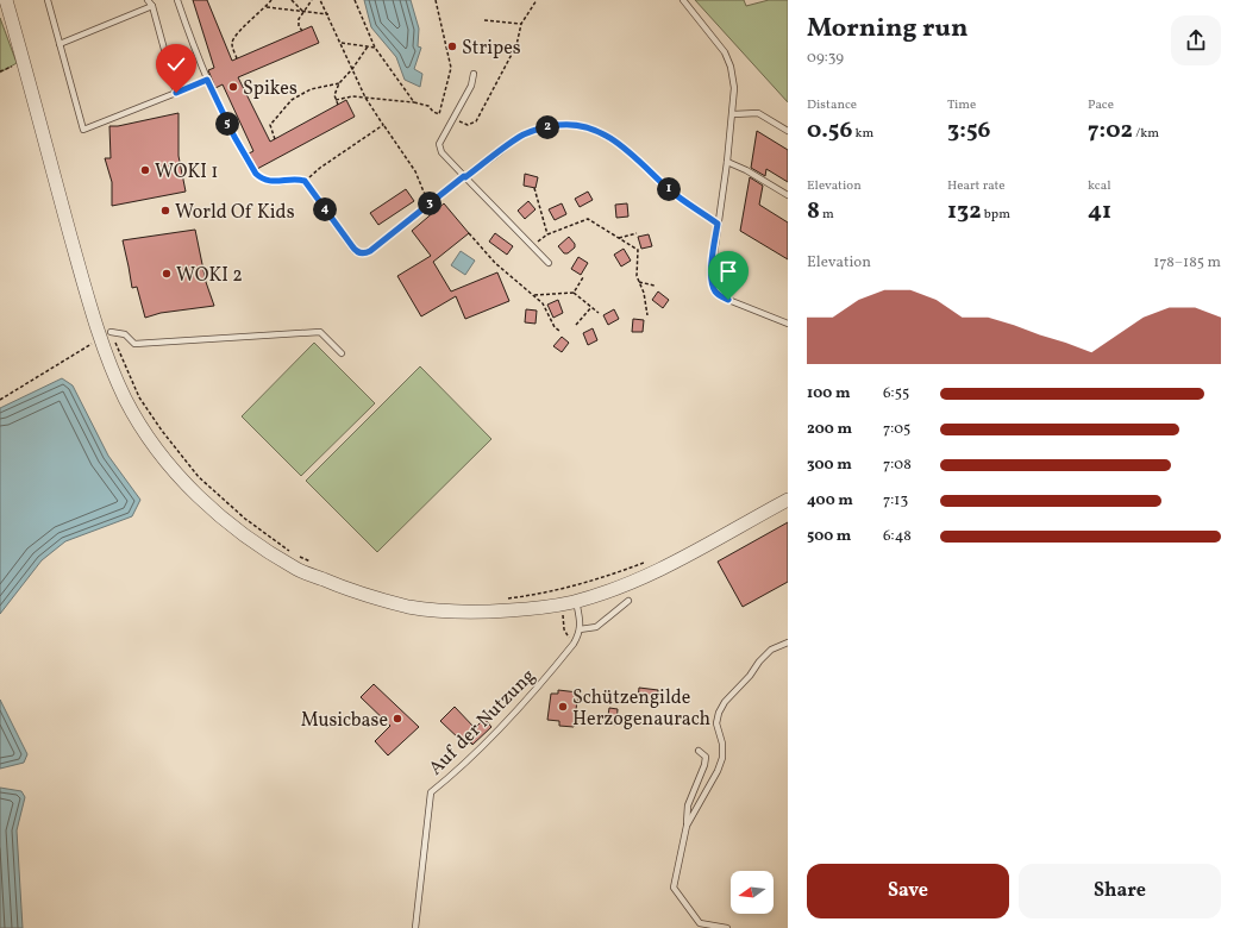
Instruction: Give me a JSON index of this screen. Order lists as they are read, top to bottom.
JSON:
{
  "streets": {
    "lane": ["Auf der Nutzung"]
  },
  "places": [
    "Stripes",
    "Spikes",
    "WOKI 1",
    "World Of Kids",
    "WOKI 2",
    "Schützengilde Herzogenaurach",
    "Musicbase"
  ],
  "north": "left",
  "page": {
    "heading": ["Morning run", "09:39"],
    "stats": [
      ["Distance", "0.56 km"],
      ["Time", "3:56"],
      ["Pace", "7:02 /km"],
      ["Elevation", "8 m"],
      ["Heart rate", "132 bpm"],
      ["kcal", "41"]
    ],
    "pins": [
      "5",
      "2",
      "1",
      "3",
      "4"
    ],
    "chart": ["Elevation", "178–185 m"],
    "list": [
      {
        "name": "100 m",
        "note": "6:55"
      },
      {
        "name": "200 m",
        "note": "7:05"
      },
      {
        "name": "300 m",
        "note": "7:08"
      },
      {
        "name": "400 m",
        "note": "7:13"
      },
      {
        "name": "500 m",
        "note": "6:48"
      }
    ],
    "buttons": ["Save", "Share"]
  }
}
